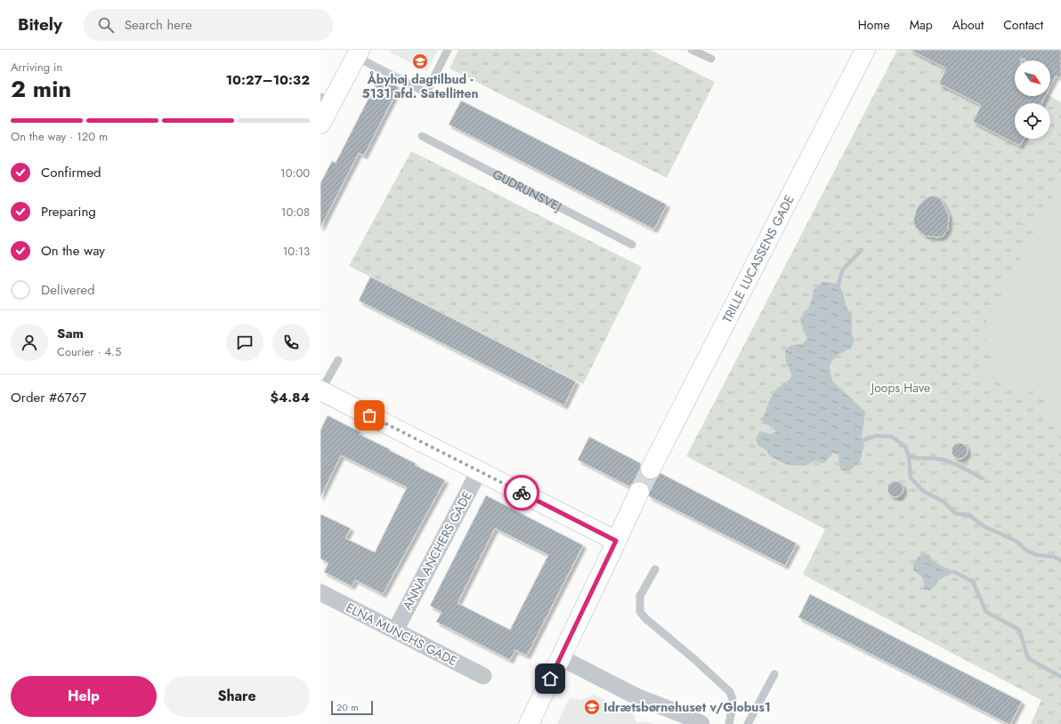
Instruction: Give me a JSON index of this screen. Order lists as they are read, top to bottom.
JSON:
{
  "streets": {
    "street": ["TRILLE LUCASSENS GADE", "ANNA ANCHERS GADE", "ELNA MUNCHS GADE"],
    "lane": ["GUDRUNSVEJ"]
  },
  "crossings": [
    ["ANNA ANCHERS GADE", "ELNA MUNCHS GADE"]
  ],
  "parks": ["Joops Have"],
  "places": {
    "school or university": ["Åbyhøj dagtilbud - 5131 afd. Satellitten", "Idrætsbørnehuset v/Globus1"]
  },
  "scale_bar": "20 m",
  "north": "bottom right",
  "page": {
    "header": "Bitely",
    "search": "Search here",
    "nav": [
      "Home",
      "Map",
      "About",
      "Contact"
    ],
    "heading": ["2 min", "Arriving in", "10:27–10:32"],
    "panel": [
      "Sam",
      "Courier · 4.5",
      "Order #6767",
      "$4.84"
    ],
    "bar": "On the way · 120 m",
    "list": [
      ["Confirmed", "10:00"],
      ["Preparing", "10:08"],
      ["On the way", "10:13"],
      "Delivered"
    ],
    "buttons": ["Help", "Share"],
    "scale": "20 m"
  }
}
